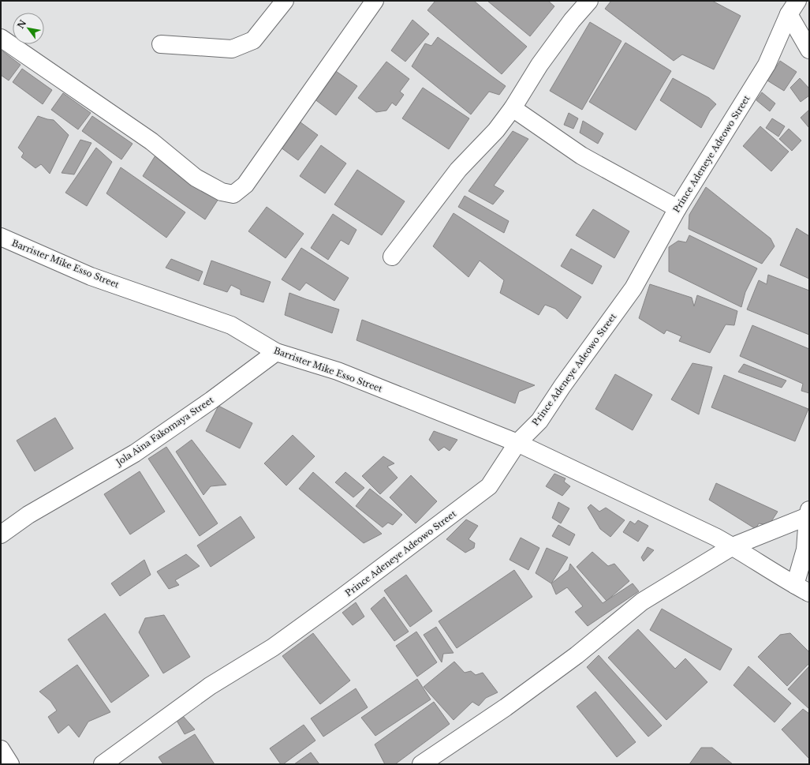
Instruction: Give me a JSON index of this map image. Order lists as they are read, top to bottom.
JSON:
{
  "streets": {
    "street": ["Prince Adeneye Adeowo Street", "Barrister Mike Esso Street", "Jola Aina Fakomaya Street"]
  },
  "crossings": [
    ["Prince Adeneye Adeowo Street", "Barrister Mike Esso Street"],
    ["Barrister Mike Esso Street", "Jola Aina Fakomaya Street"]
  ],
  "north": "top left"
}
